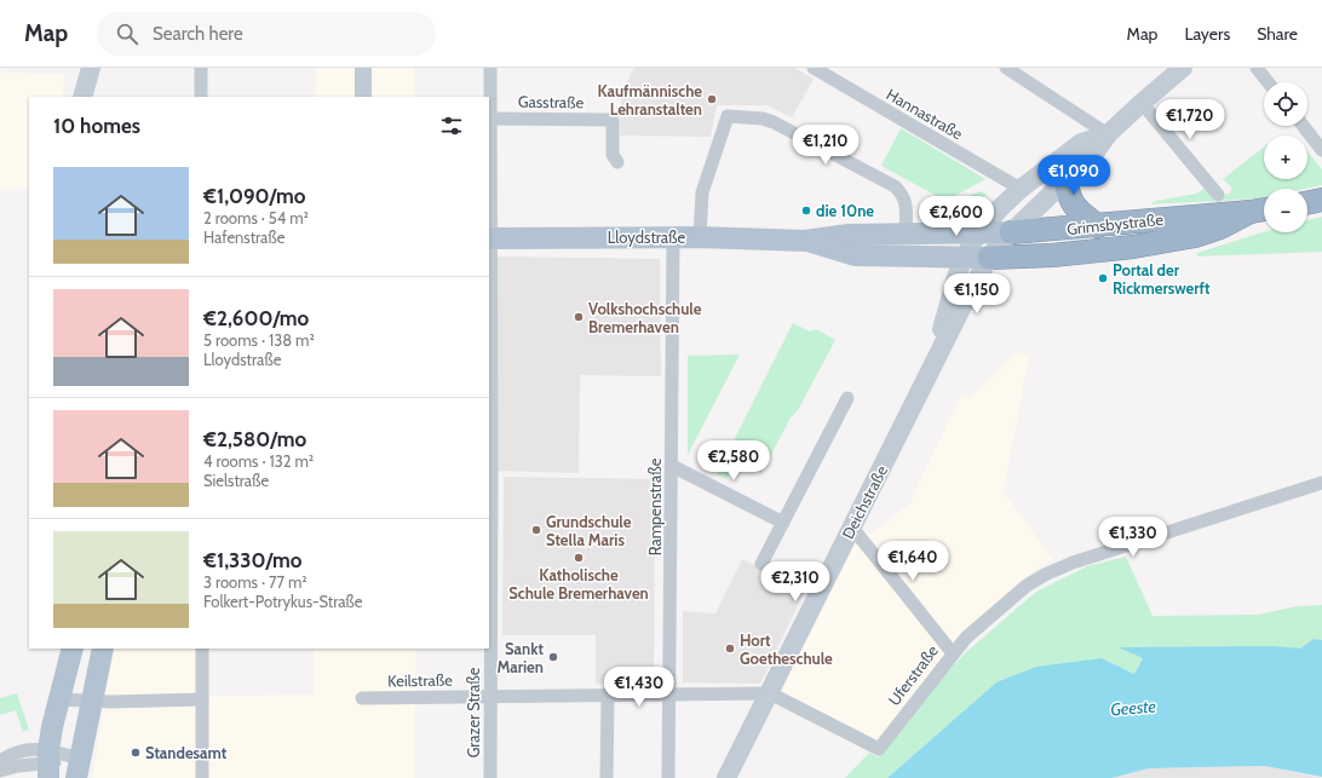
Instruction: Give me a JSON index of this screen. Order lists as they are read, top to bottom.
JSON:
{
  "streets": {
    "highway": ["Grimsbystraße"],
    "main road": ["Lloydstraße", "Deichstraße"],
    "street": [
      "Gasstraße",
      "Hannastraße",
      "Rampenstraße",
      "Uferstraße",
      "Keilstraße",
      "Grazer Straße"
    ]
  },
  "crossings": [
    ["Gasstraße", "Grazer Straße"],
    ["Hannastraße", "Deichstraße"],
    ["Grimsbystraße", "Lloydstraße"],
    ["Grimsbystraße", "Deichstraße"],
    ["Lloydstraße", "Deichstraße"],
    ["Lloydstraße", "Rampenstraße"],
    ["Lloydstraße", "Grazer Straße"],
    ["Deichstraße", "Uferstraße"],
    ["Deichstraße", "Keilstraße"],
    ["Rampenstraße", "Keilstraße"],
    ["Uferstraße", "Keilstraße"],
    ["Keilstraße", "Grazer Straße"]
  ],
  "water": ["Geeste"],
  "places": [
    "Kaufmännische Lehranstalten",
    "die 10ne",
    "Portal der Rickmerswerft",
    "Volkshochschule Bremerhaven",
    "Grundschule Stella Maris",
    "Katholische Schule Bremerhaven",
    "Hort Goetheschule",
    "Sankt Marien",
    "Standesamt"
  ],
  "page": {
    "header": "Map",
    "search": "Search here",
    "nav": ["Map", "Layers", "Share"],
    "map_buttons": ["+", "−"],
    "heading": "10 homes",
    "price": [
      "€1,720",
      "€1,210",
      "€1,090",
      "€2,600",
      "€1,150",
      "€2,580",
      "€1,330",
      "€1,640",
      "€2,310",
      "€1,430"
    ],
    "list": [
      {
        "name": "€1,090/mo",
        "note": "2 rooms · 54 m² · Hafenstraße"
      },
      {
        "name": "€2,600/mo",
        "note": "5 rooms · 138 m² · Lloydstraße"
      },
      {
        "name": "€2,580/mo",
        "note": "4 rooms · 132 m² · Sielstraße"
      },
      {
        "name": "€1,330/mo",
        "note": "3 rooms · 77 m² · Folkert-Potrykus-Straße"
      }
    ]
  }
}
